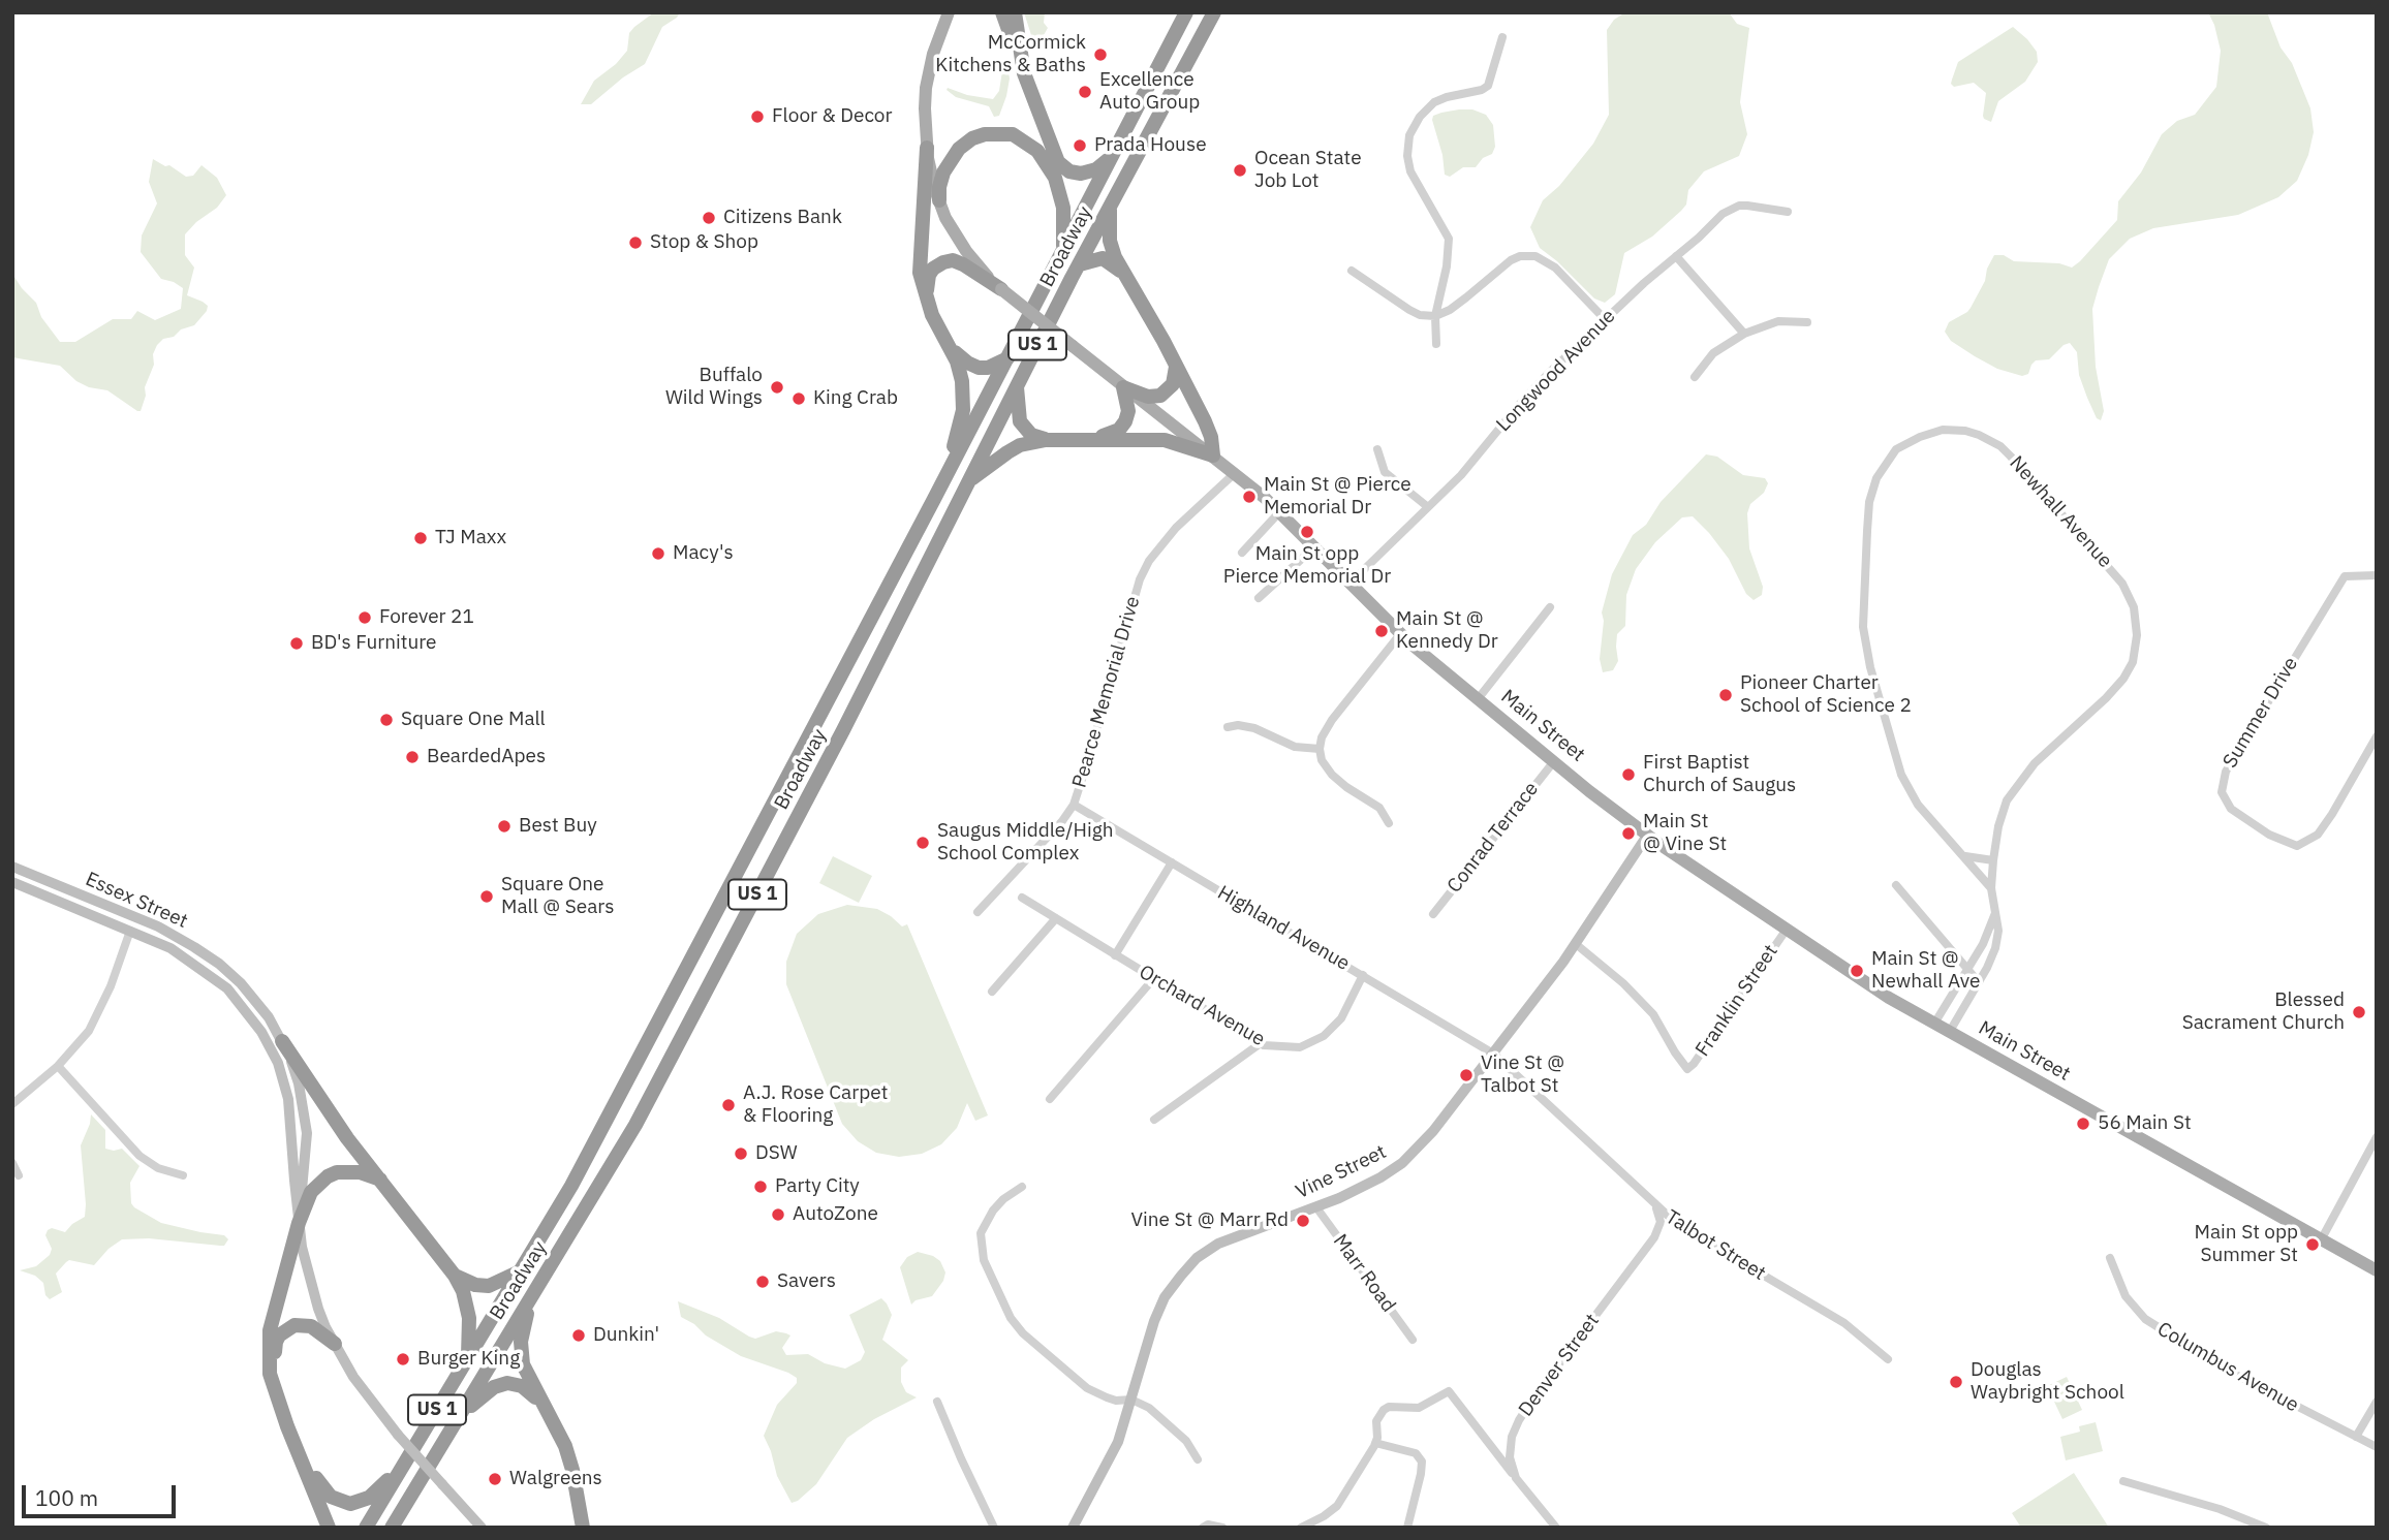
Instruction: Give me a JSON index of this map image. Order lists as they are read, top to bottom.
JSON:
{
  "streets": {
    "highway": ["Broadway", "US 1"],
    "main road": ["Main Street", "Essex Street", "Vine Street"],
    "street": [
      "Longwood Avenue",
      "Newhall Avenue",
      "Pearce Memorial Drive",
      "Summer Drive",
      "Conrad Terrace",
      "Highland Avenue",
      "Franklin Street",
      "Orchard Avenue",
      "Talbot Street",
      "Marr Road",
      "Denver Street",
      "Columbus Avenue"
    ]
  },
  "crossings": [
    ["Longwood Avenue", "Main Street"],
    ["Newhall Avenue", "Main Street"],
    ["Pearce Memorial Drive", "Main Street"],
    ["Pearce Memorial Drive", "Highland Avenue"],
    ["Main Street", "Conrad Terrace"],
    ["Main Street", "Franklin Street"],
    ["Main Street", "Vine Street"],
    ["Highland Avenue", "Orchard Avenue"],
    ["Highland Avenue", "Vine Street"],
    ["Highland Avenue", "Talbot Street"],
    ["Franklin Street", "Vine Street"],
    ["Vine Street", "Talbot Street"],
    ["Vine Street", "Marr Road"],
    ["Talbot Street", "Denver Street"]
  ],
  "places": [
    "McCormick Kitchens & Baths",
    "Excellence Auto Group",
    "Floor & Decor",
    "Prada House",
    "Ocean State Job Lot",
    "Citizens Bank",
    "Stop & Shop",
    "Buffalo Wild Wings",
    "King Crab",
    "Main St @ Pierce Memorial Dr",
    "Main St opp Pierce Memorial Dr",
    "TJ Maxx",
    "Macy's",
    "Forever 21",
    "Main St @ Kennedy Dr",
    "BD's Furniture",
    "Pioneer Charter School of Science 2",
    "Square One Mall",
    "BeardedApes",
    "First Baptist Church of Saugus",
    "Best Buy",
    "Main St @ Vine St",
    "Saugus Middle/High School Complex",
    "Square One Mall @ Sears",
    "Main St @ Newhall Ave",
    "Blessed Sacrament Church",
    "Vine St @ Talbot St",
    "A.J. Rose Carpet & Flooring",
    "56 Main St",
    "DSW",
    "Party City",
    "AutoZone",
    "Vine St @ Marr Rd",
    "Main St opp Summer St",
    "Savers",
    "Dunkin'",
    "Burger King",
    "Douglas Waybright School",
    "Walgreens"
  ],
  "scale_bar": "100 m"
}
